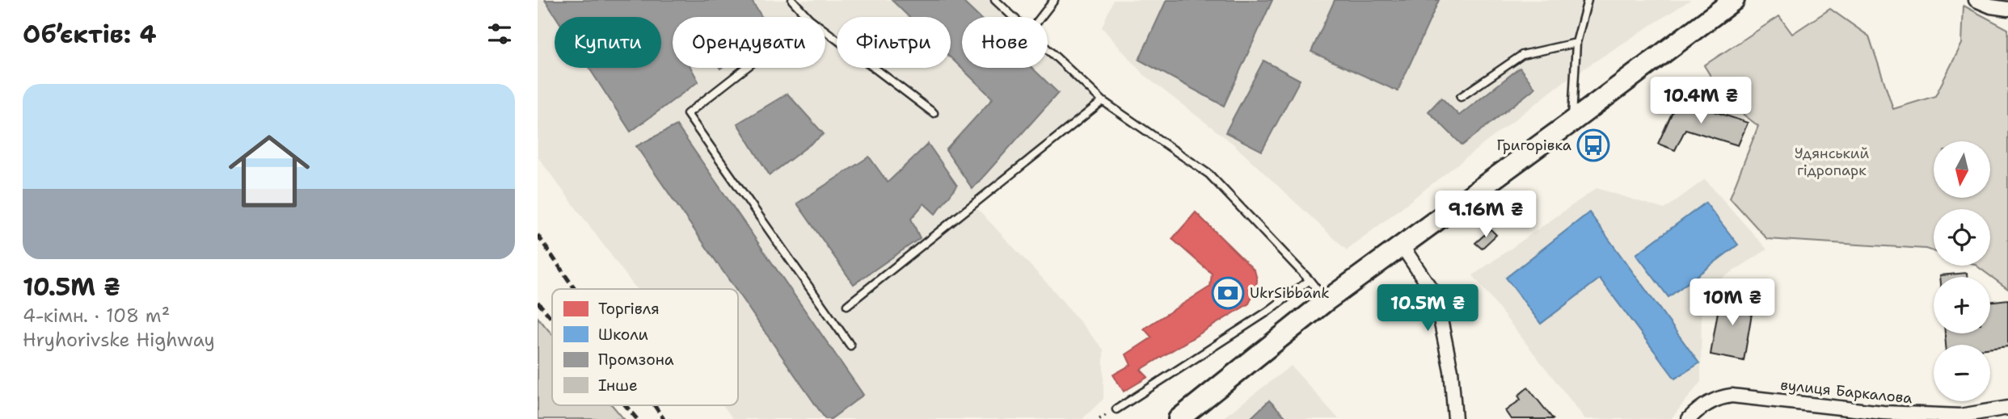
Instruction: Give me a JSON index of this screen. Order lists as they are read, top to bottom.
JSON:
{
  "streets": {
    "street": ["вулиця Баркалова"]
  },
  "parks": ["Удянський гідропарк"],
  "places": {
    "bus stop": ["Григорівка"],
    "bank": ["UkrSibbank"]
  },
  "legend": [
    "Торгівля",
    "Школи",
    "Промзона",
    "Інше"
  ],
  "north": "bottom",
  "page": {
    "heading": "Об’єктів: 4",
    "chip": [
      "Купити",
      "Орендувати",
      "Фільтри",
      "Нове"
    ],
    "list": [
      {
        "name": "10.5M ₴",
        "note": "4-кімн. · 108 m² · Hryhorivske Highway"
      }
    ],
    "price": [
      "10.4M ₴",
      "9.16M ₴",
      "10M ₴",
      "10.5M ₴"
    ],
    "map_buttons": ["+", "−"]
  }
}
